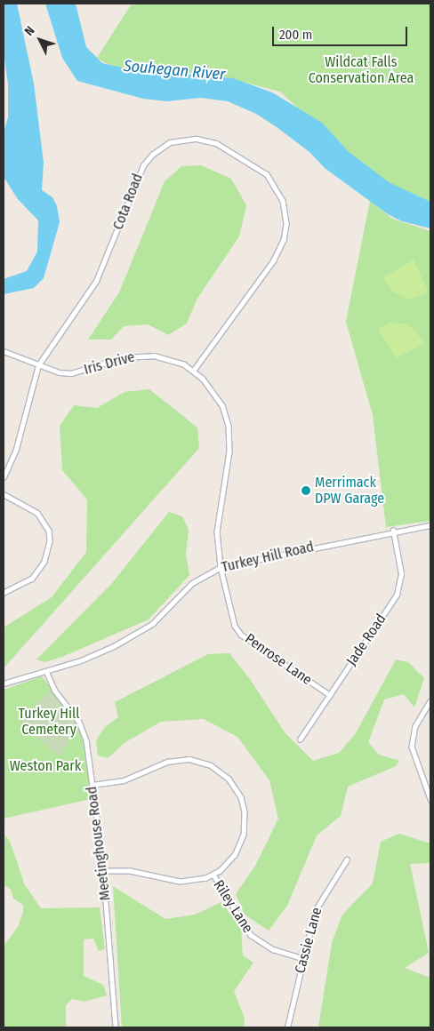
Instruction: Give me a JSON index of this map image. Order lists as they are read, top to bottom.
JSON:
{
  "streets": {
    "street": [
      "Cota Road",
      "Iris Drive",
      "Turkey Hill Road",
      "Jade Road",
      "Penrose Lane",
      "Meetinghouse Road",
      "Riley Lane",
      "Cassie Lane"
    ]
  },
  "crossings": [
    ["Cota Road", "Iris Drive"],
    ["Iris Drive", "Turkey Hill Road"],
    ["Iris Drive", "Penrose Lane"],
    ["Turkey Hill Road", "Jade Road"],
    ["Turkey Hill Road", "Penrose Lane"],
    ["Turkey Hill Road", "Meetinghouse Road"],
    ["Jade Road", "Penrose Lane"],
    ["Meetinghouse Road", "Riley Lane"],
    ["Riley Lane", "Cassie Lane"]
  ],
  "water": ["Souhegan River"],
  "parks": ["Wildcat Falls Conservation Area", "Turkey Hill Cemetery", "Weston Park"],
  "places": ["Merrimack DPW Garage"],
  "scale_bar": "200 m",
  "north": "top left"
}
